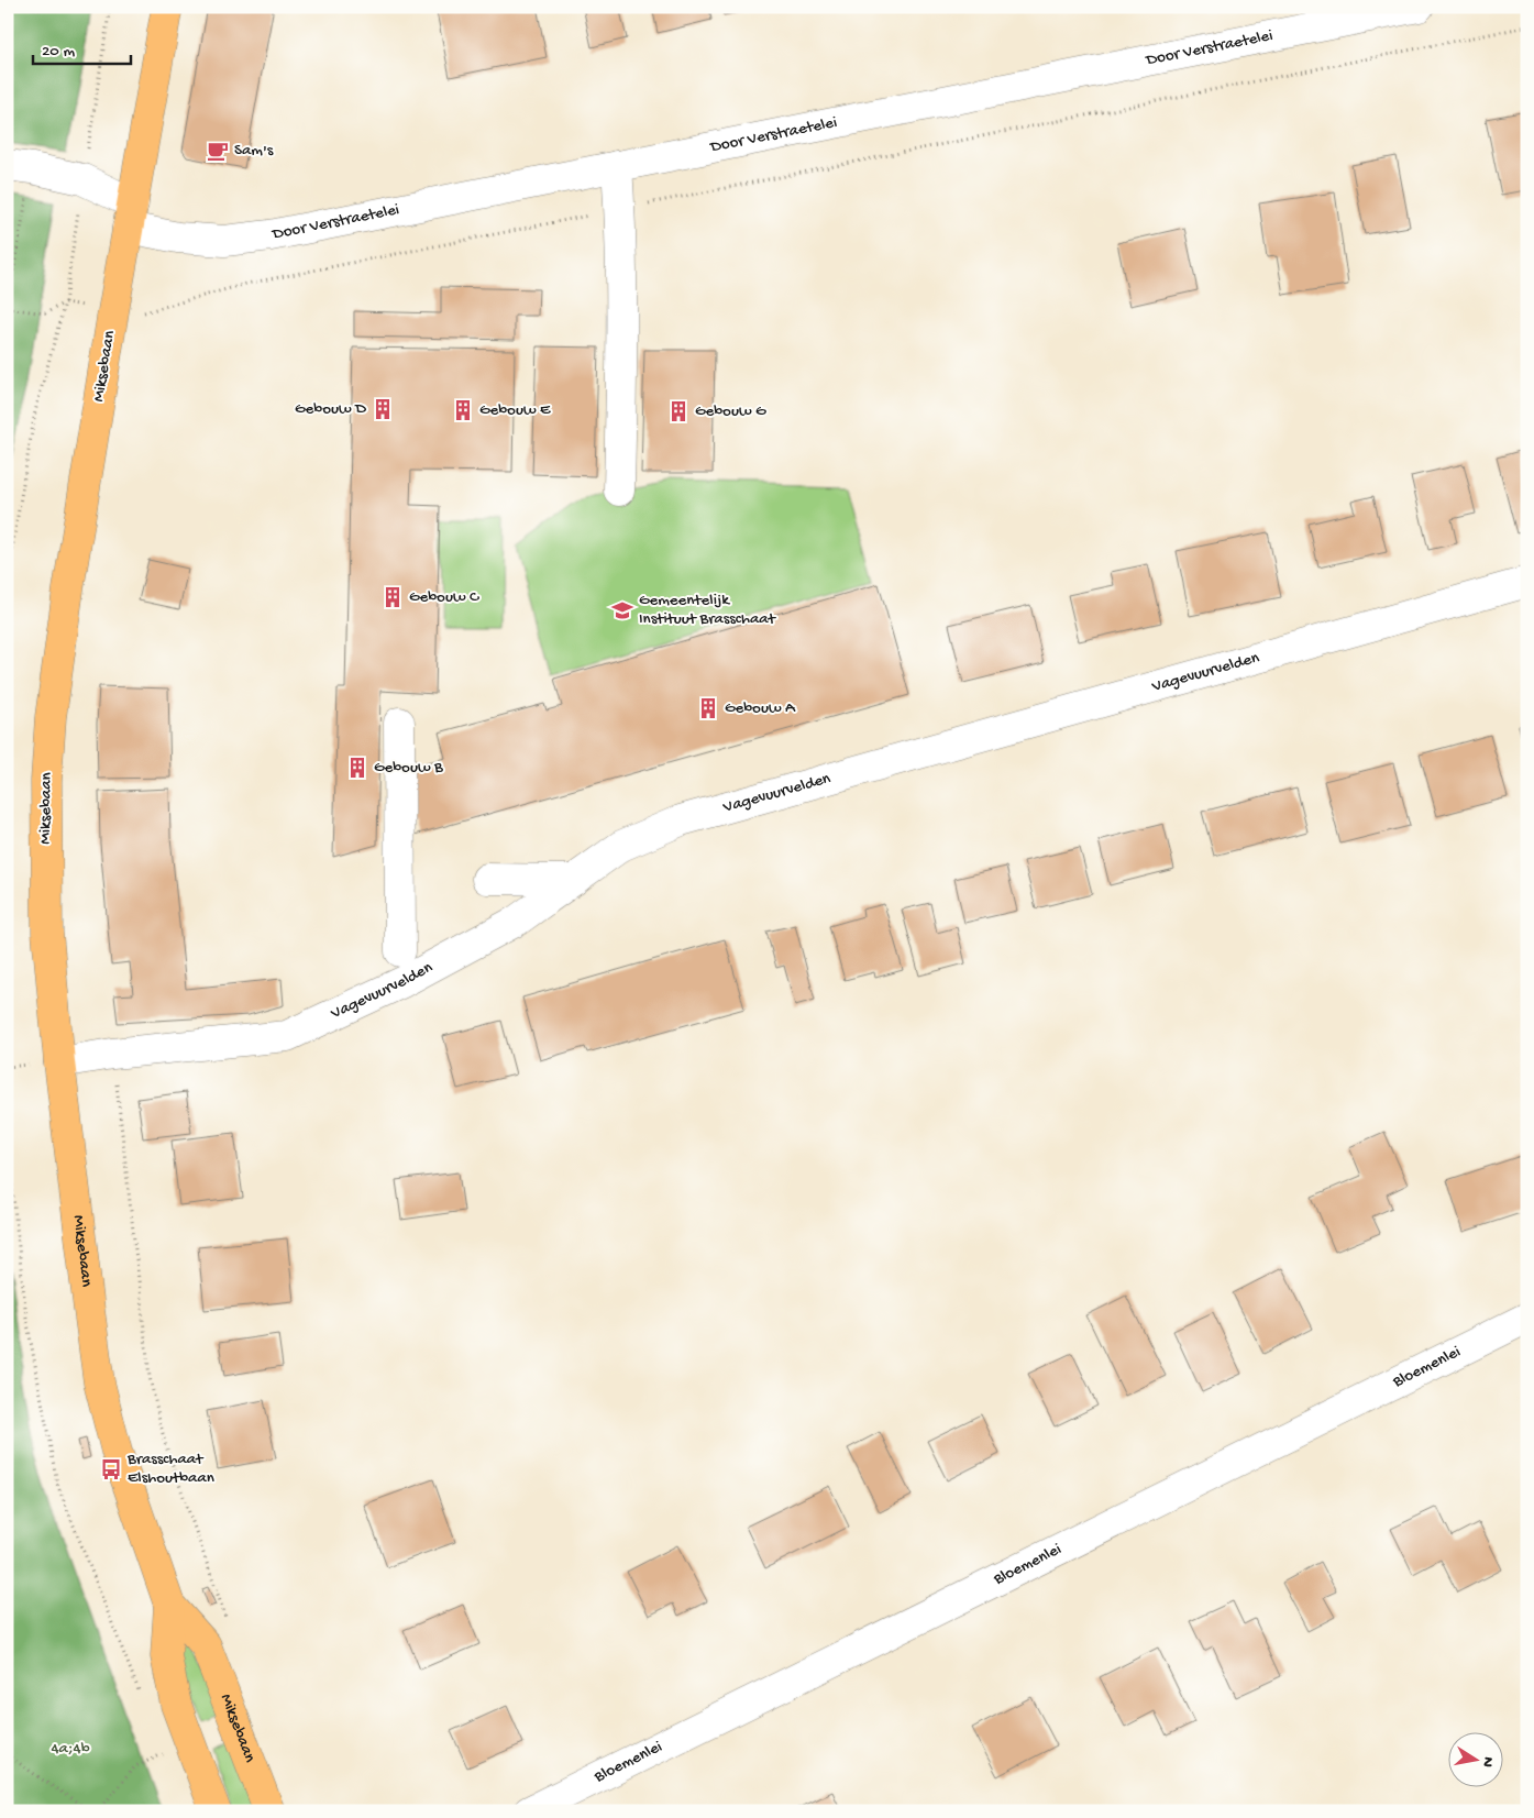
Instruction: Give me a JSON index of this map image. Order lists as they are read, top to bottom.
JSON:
{
  "streets": {
    "main road": ["Miksebaan"],
    "street": ["Door Verstraetelei", "Vagevuurvelden", "Bloemenlei"]
  },
  "crossings": [
    ["Door Verstraetelei", "Miksebaan"],
    ["Miksebaan", "Vagevuurvelden"]
  ],
  "parks": ["4a;4b"],
  "places": {
    "cafe": ["Sam's"],
    "building": [
      "Gebouw D",
      "Gebouw E",
      "Gebouw G",
      "Gebouw C",
      "Gebouw A",
      "Gebouw B"
    ],
    "school or university": ["Gemeentelijk Instituut Brasschaat"],
    "bus stop": ["Brasschaat Elshoutbaan"]
  },
  "scale_bar": "20 m",
  "north": "right"
}
